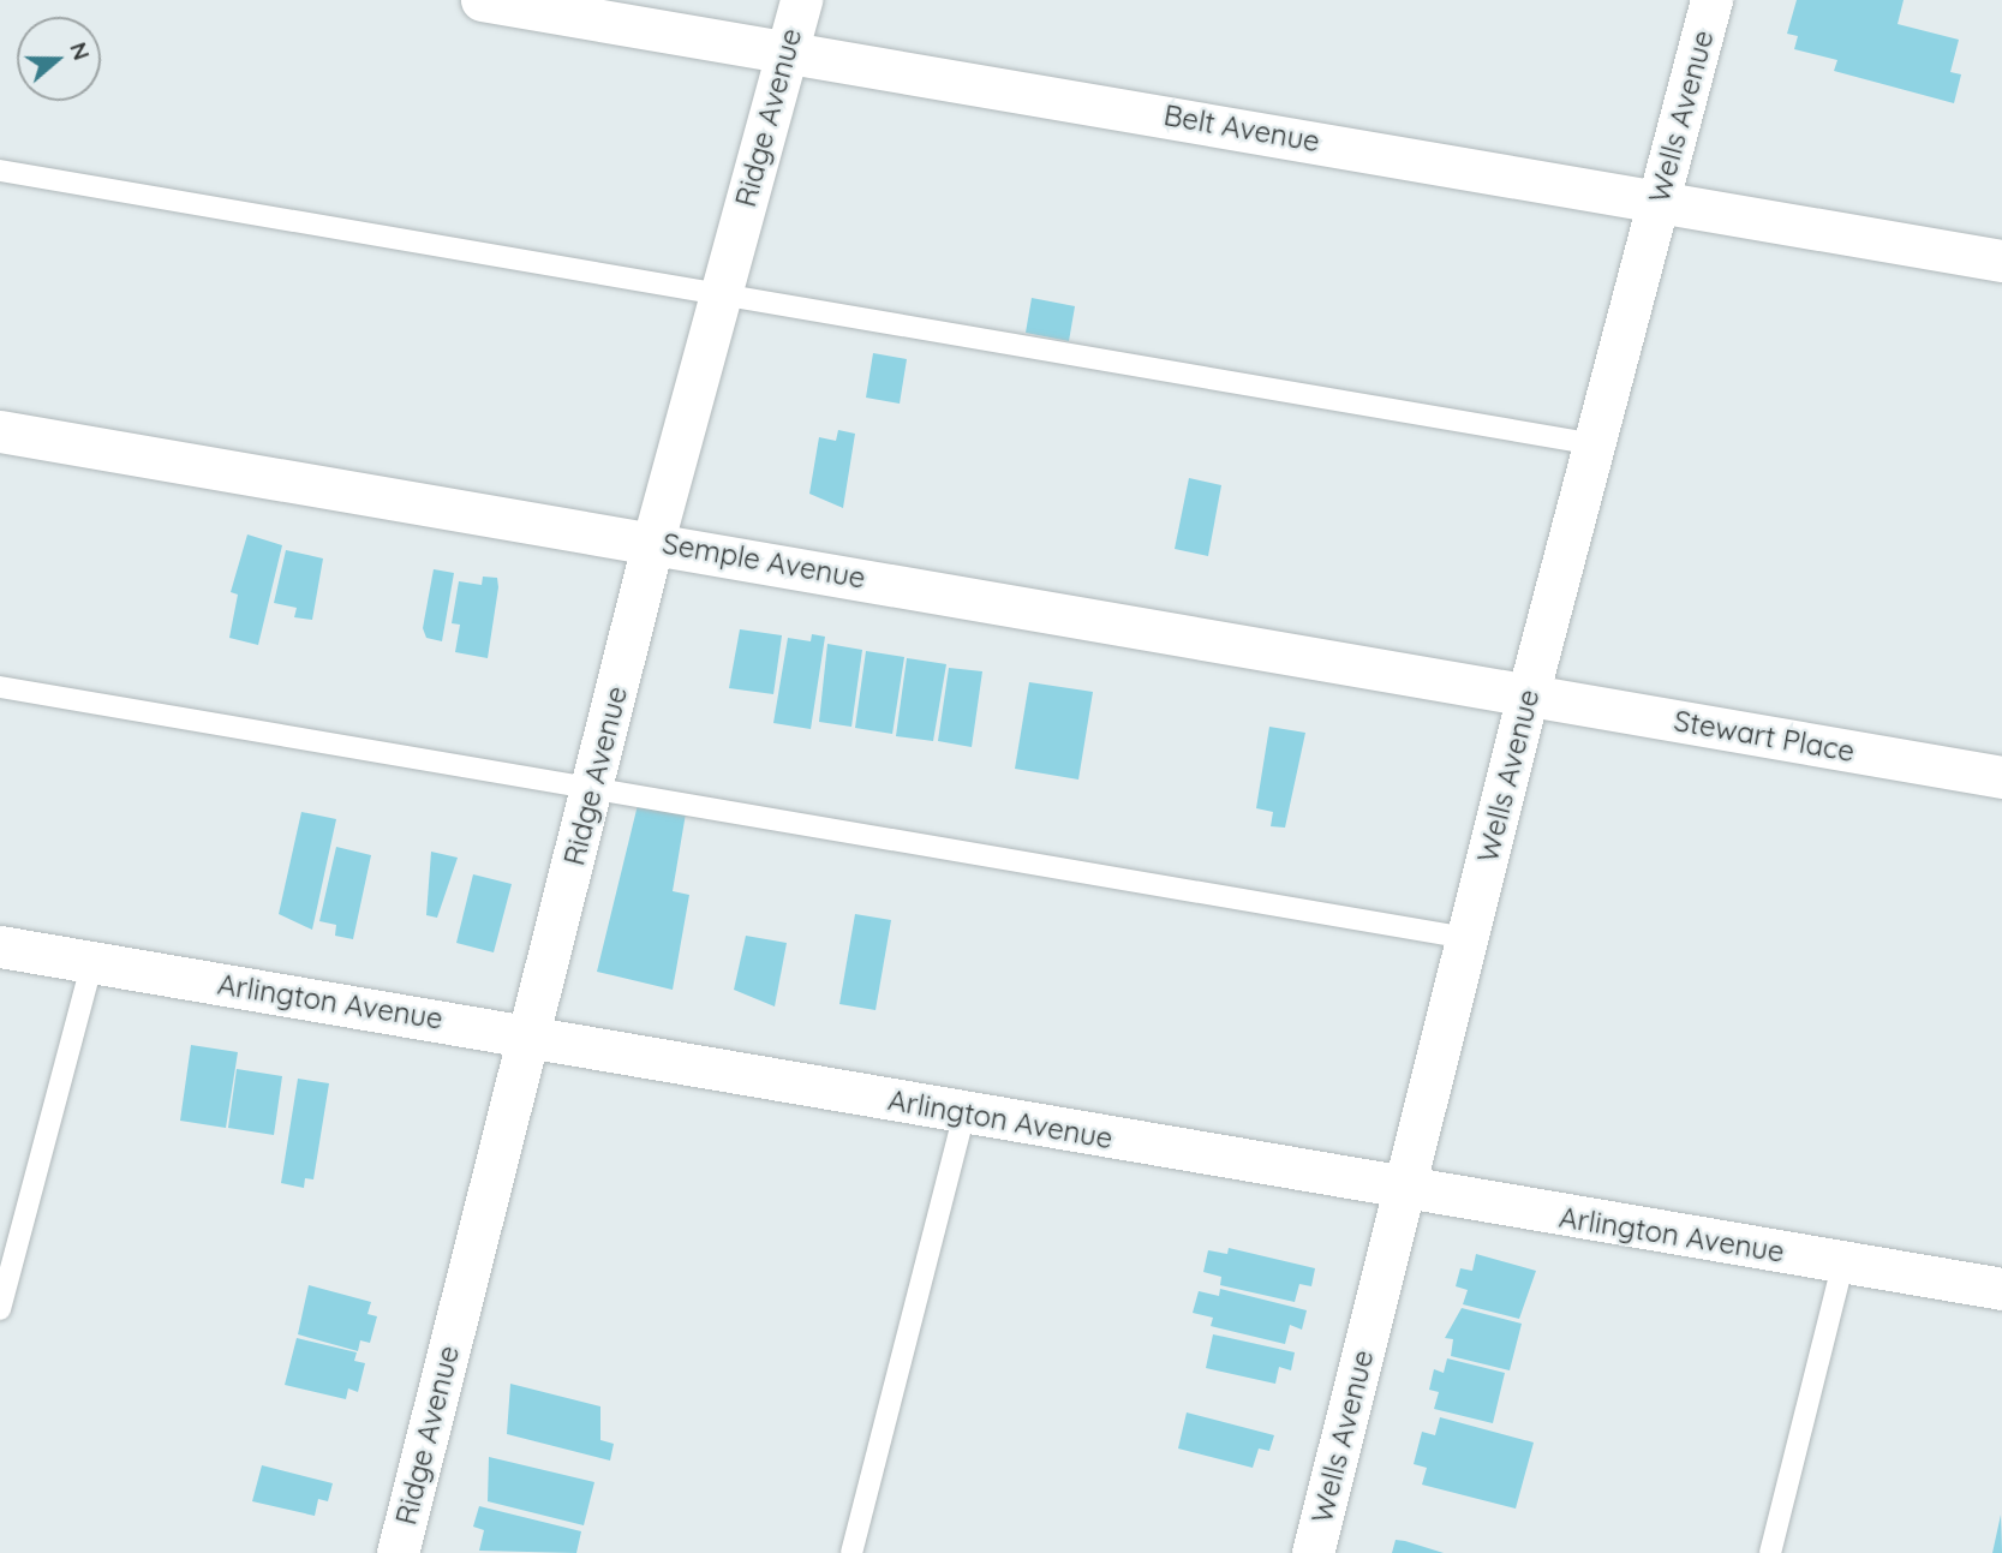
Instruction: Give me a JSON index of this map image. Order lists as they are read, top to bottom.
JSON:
{
  "streets": {
    "street": [
      "Wells Avenue",
      "Ridge Avenue",
      "Belt Avenue",
      "Semple Avenue",
      "Stewart Place",
      "Arlington Avenue"
    ]
  },
  "crossings": [
    ["Wells Avenue", "Belt Avenue"],
    ["Wells Avenue", "Semple Avenue"],
    ["Wells Avenue", "Stewart Place"],
    ["Wells Avenue", "Arlington Avenue"],
    ["Ridge Avenue", "Belt Avenue"],
    ["Ridge Avenue", "Semple Avenue"],
    ["Ridge Avenue", "Arlington Avenue"],
    ["Semple Avenue", "Stewart Place"]
  ],
  "north": "right"
}
